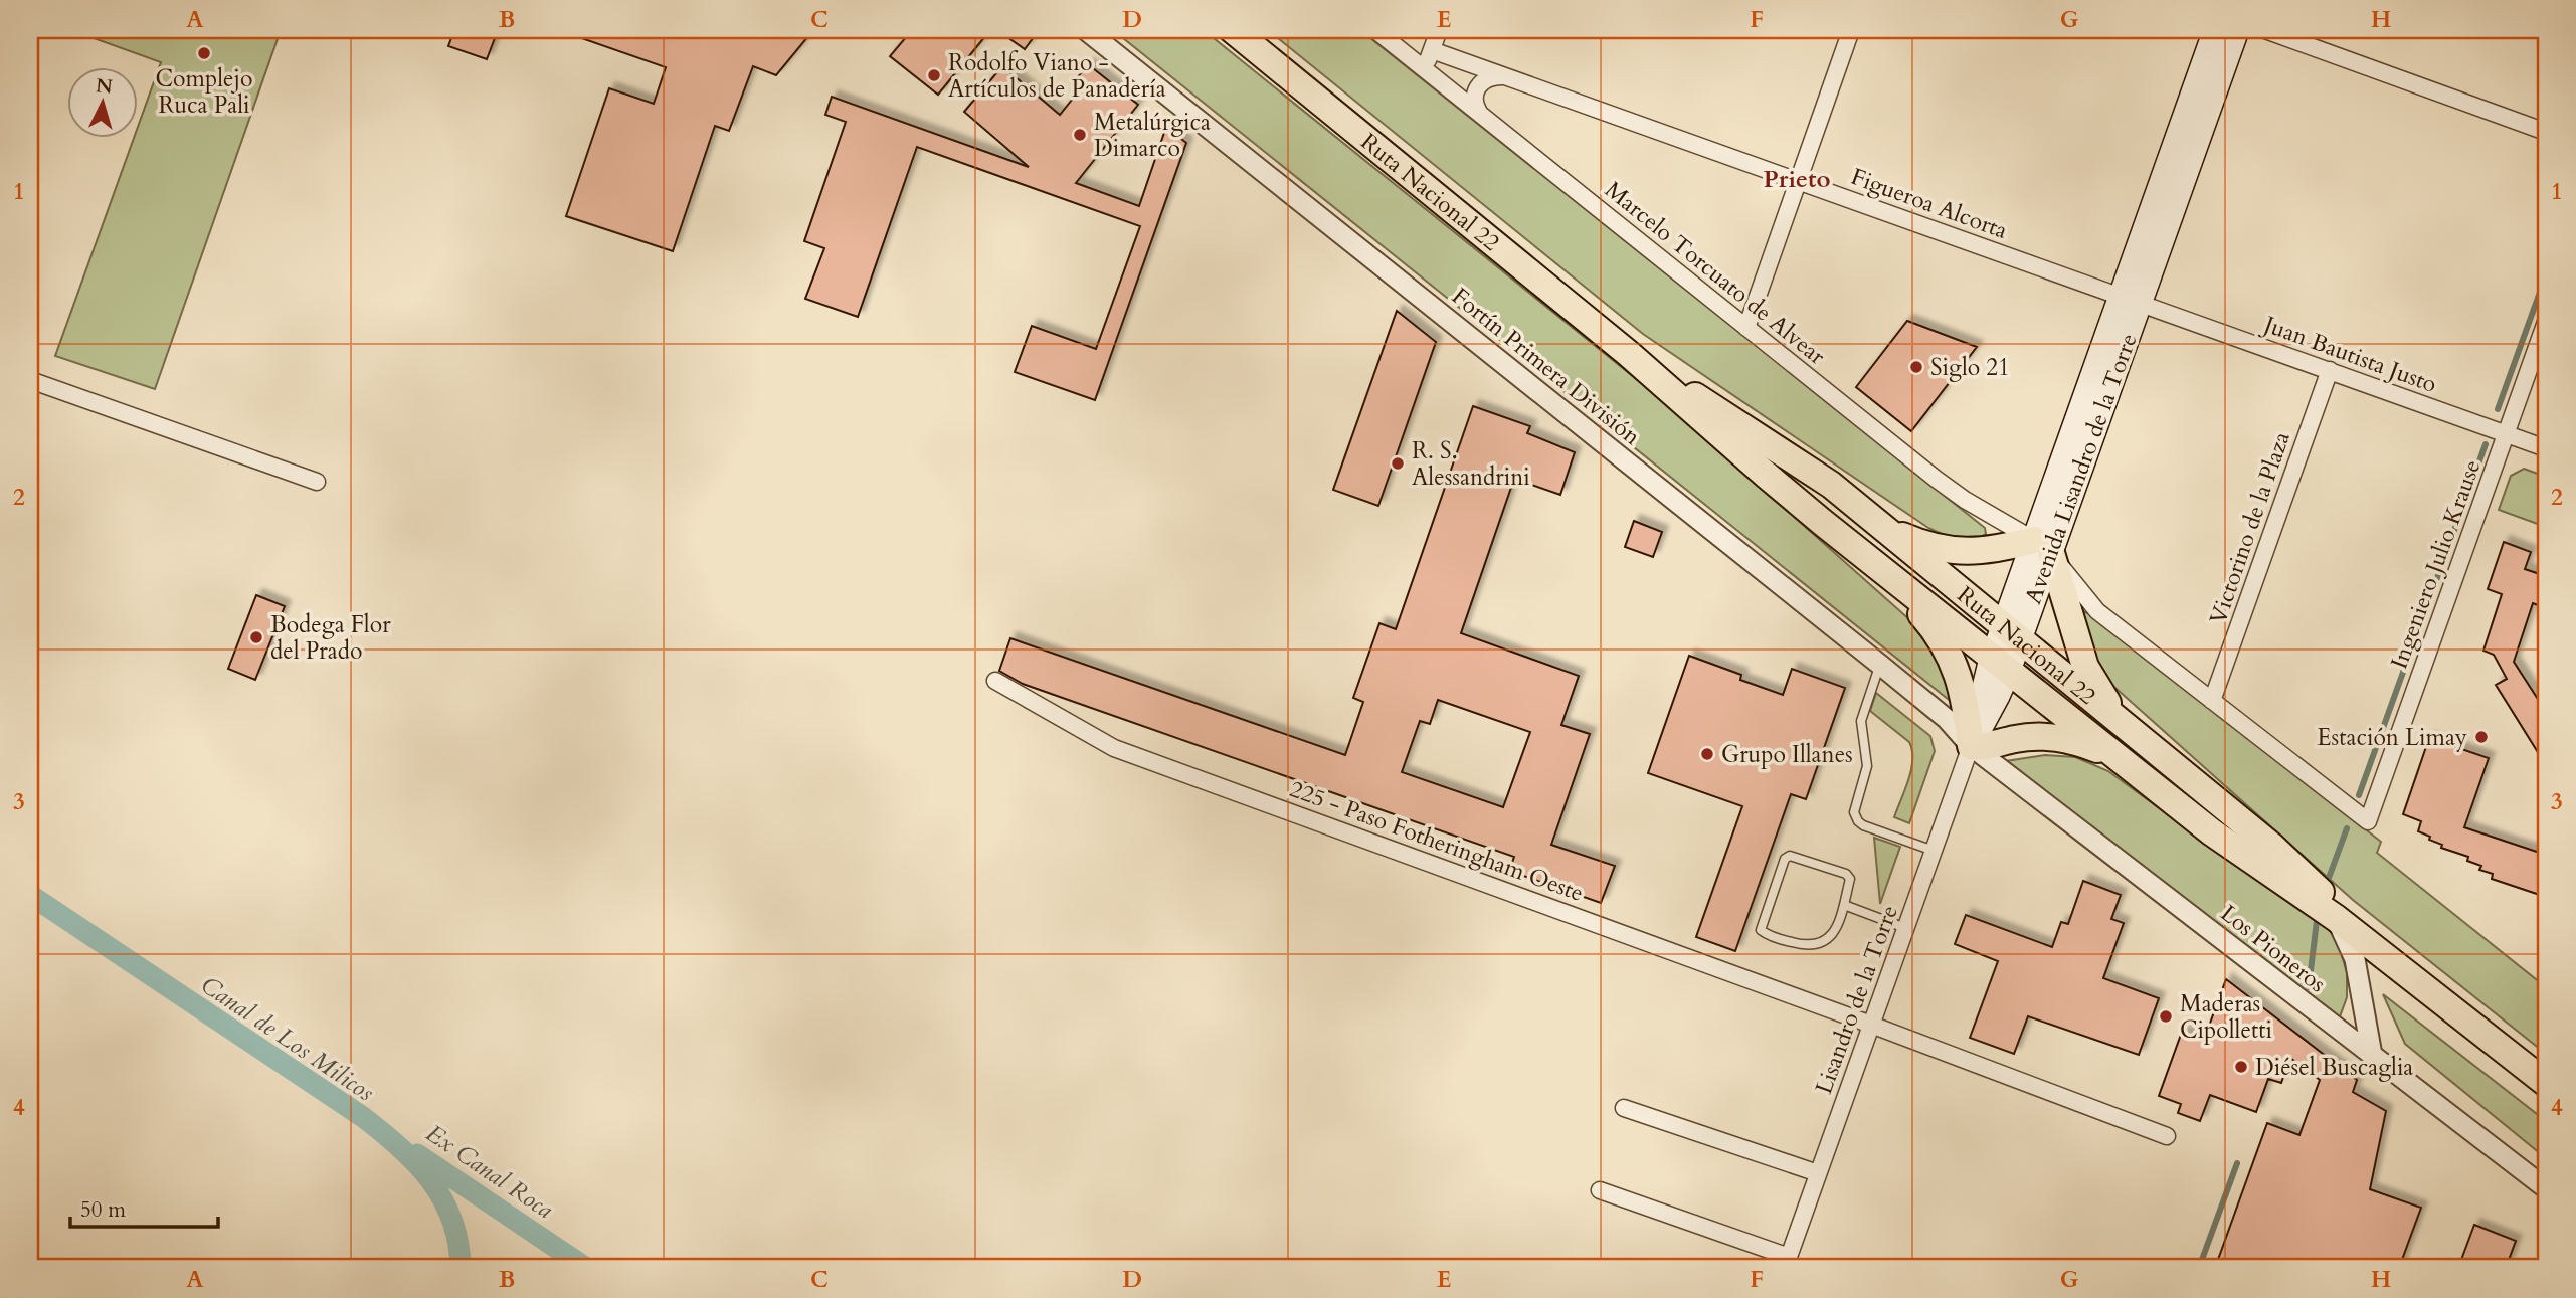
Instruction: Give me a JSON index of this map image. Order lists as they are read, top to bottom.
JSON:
{
  "streets": {
    "highway": ["Ruta Nacional 22"],
    "main road": ["Avenida Lisandro de la Torre"],
    "street": [
      "Figueroa Alcorta",
      "Marcelo Torcuato de Alvear",
      "Juan Bautista Justo",
      "Fortín Primera División",
      "Victorino de la Plaza",
      "Ingeniero Julio Krause",
      "225 - Paso Fotheringham Oeste",
      "Los Pioneros",
      "Lisandro de la Torre"
    ]
  },
  "crossings": [
    ["Ruta Nacional 22", "Avenida Lisandro de la Torre"],
    ["Figueroa Alcorta", "Juan Bautista Justo"],
    ["Figueroa Alcorta", "Avenida Lisandro de la Torre"],
    ["Marcelo Torcuato de Alvear", "Avenida Lisandro de la Torre"],
    ["Juan Bautista Justo", "Avenida Lisandro de la Torre"],
    ["Juan Bautista Justo", "Victorino de la Plaza"],
    ["Juan Bautista Justo", "Ingeniero Julio Krause"],
    ["Fortín Primera División", "Avenida Lisandro de la Torre"],
    ["Fortín Primera División", "Los Pioneros"],
    ["Fortín Primera División", "Lisandro de la Torre"],
    ["Avenida Lisandro de la Torre", "Los Pioneros"],
    ["Avenida Lisandro de la Torre", "Lisandro de la Torre"],
    ["Victorino de la Plaza", "Ingeniero Julio Krause"],
    ["225 - Paso Fotheringham Oeste", "Lisandro de la Torre"],
    ["Los Pioneros", "Lisandro de la Torre"]
  ],
  "districts": ["Prieto"],
  "water": ["Canal de Los Milicos", "Ex Canal Roca"],
  "places": [
    "Complejo Ruca Pali",
    "Rodolfo Viano - Artículos de Panadería",
    "Metalúrgica Dimarco",
    "Siglo 21",
    "R. S. Alessandrini",
    "Bodega Flor del Prado",
    "Estación Limay",
    "Grupo Illanes",
    "Maderas Cipolletti",
    "Diésel Buscaglia"
  ],
  "scale_bar": "50 m",
  "north": "top",
  "grid": {
    "columns": [
      "A",
      "B",
      "C",
      "D",
      "E",
      "F",
      "G",
      "H"
    ],
    "rows": [
      "1",
      "2",
      "3",
      "4"
    ]
  }
}
